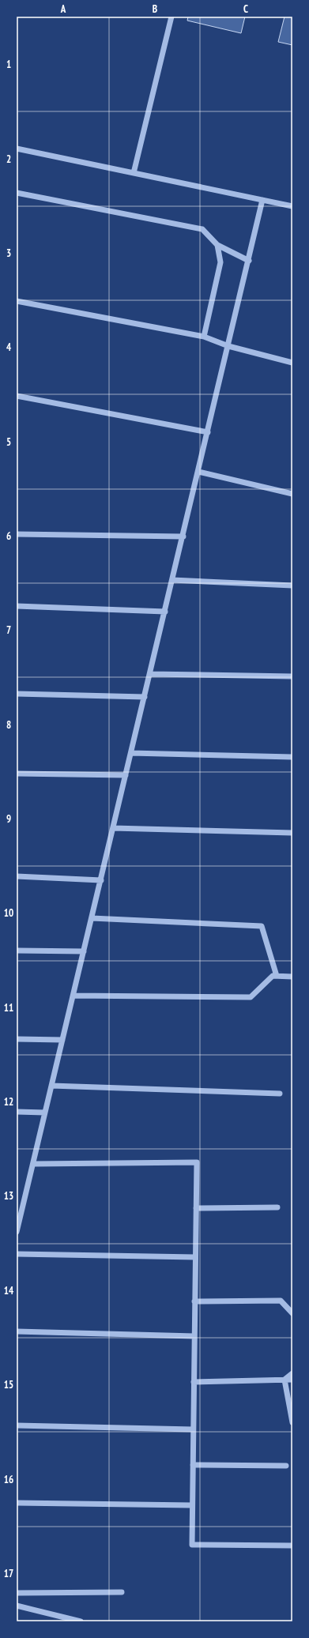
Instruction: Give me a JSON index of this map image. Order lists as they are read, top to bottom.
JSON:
{
  "grid": {
    "columns": ["A", "B", "C"],
    "rows": [
      "1",
      "2",
      "3",
      "4",
      "5",
      "6",
      "7",
      "8",
      "9",
      "10",
      "11",
      "12",
      "13",
      "14",
      "15",
      "16",
      "17"
    ]
  }
}
